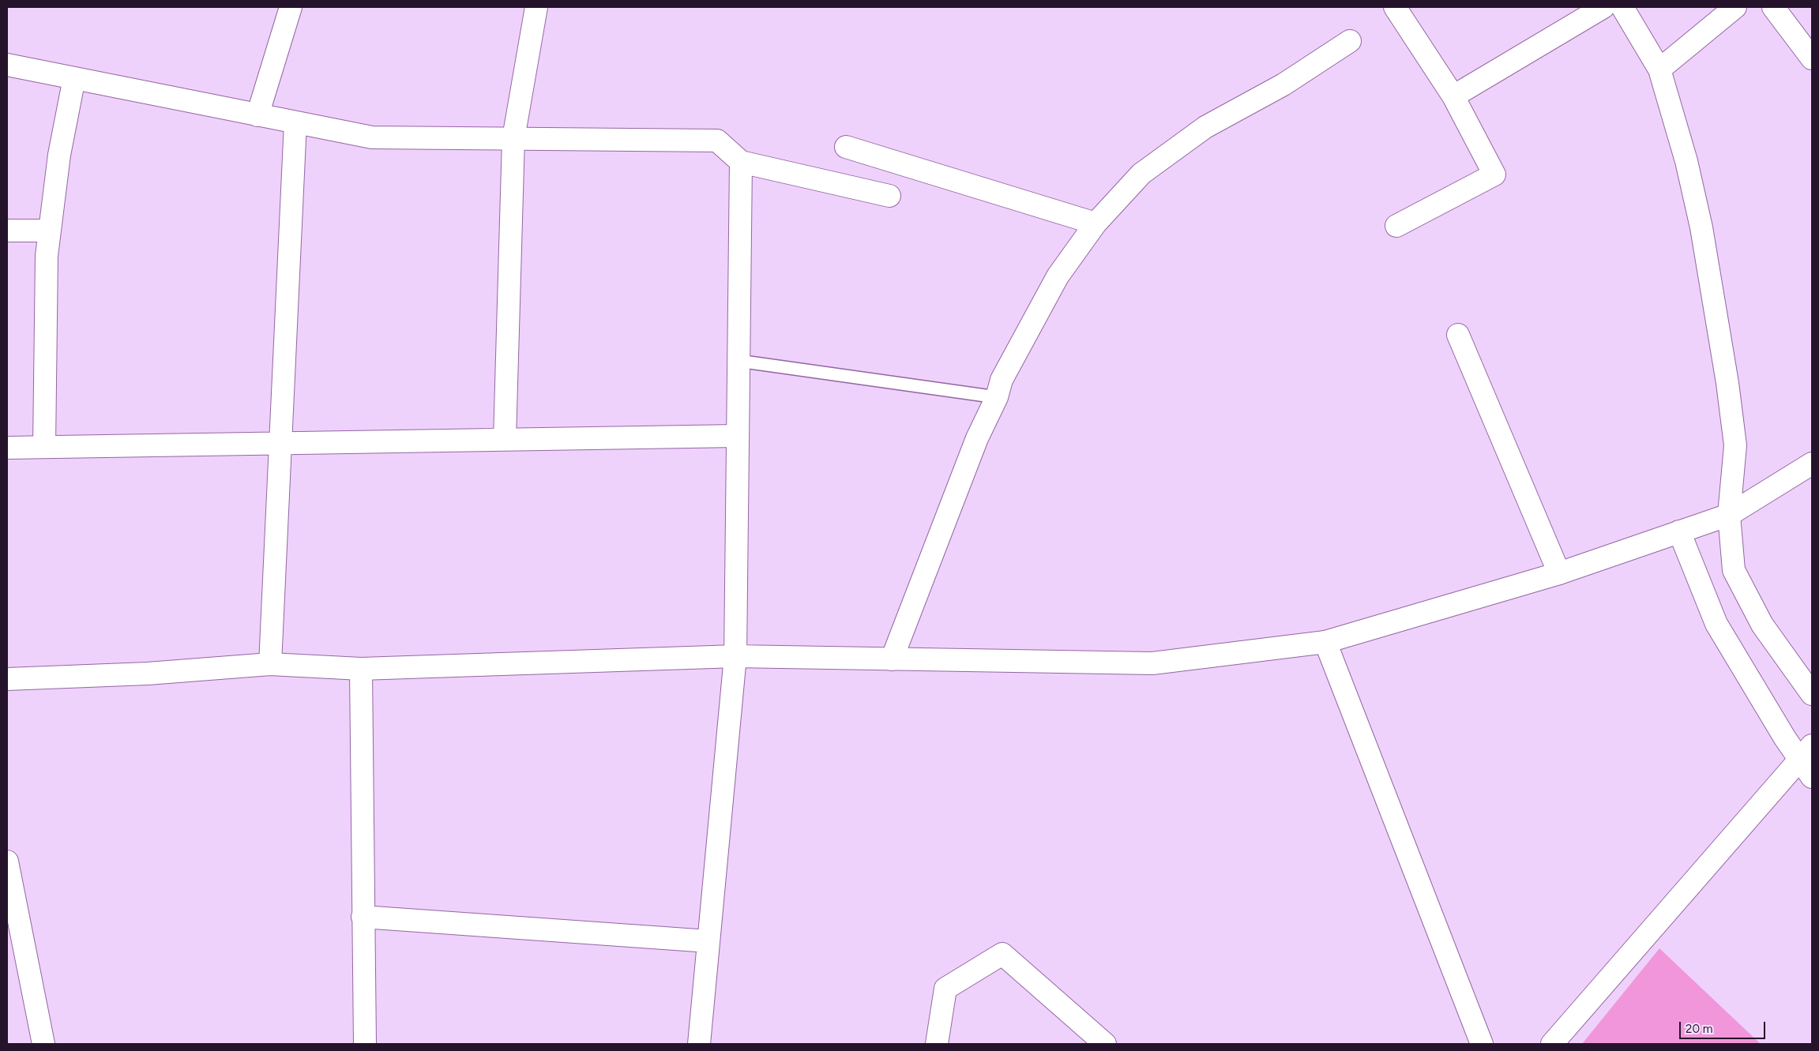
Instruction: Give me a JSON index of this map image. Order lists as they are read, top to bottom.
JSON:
{
  "scale_bar": "20 m"
}
